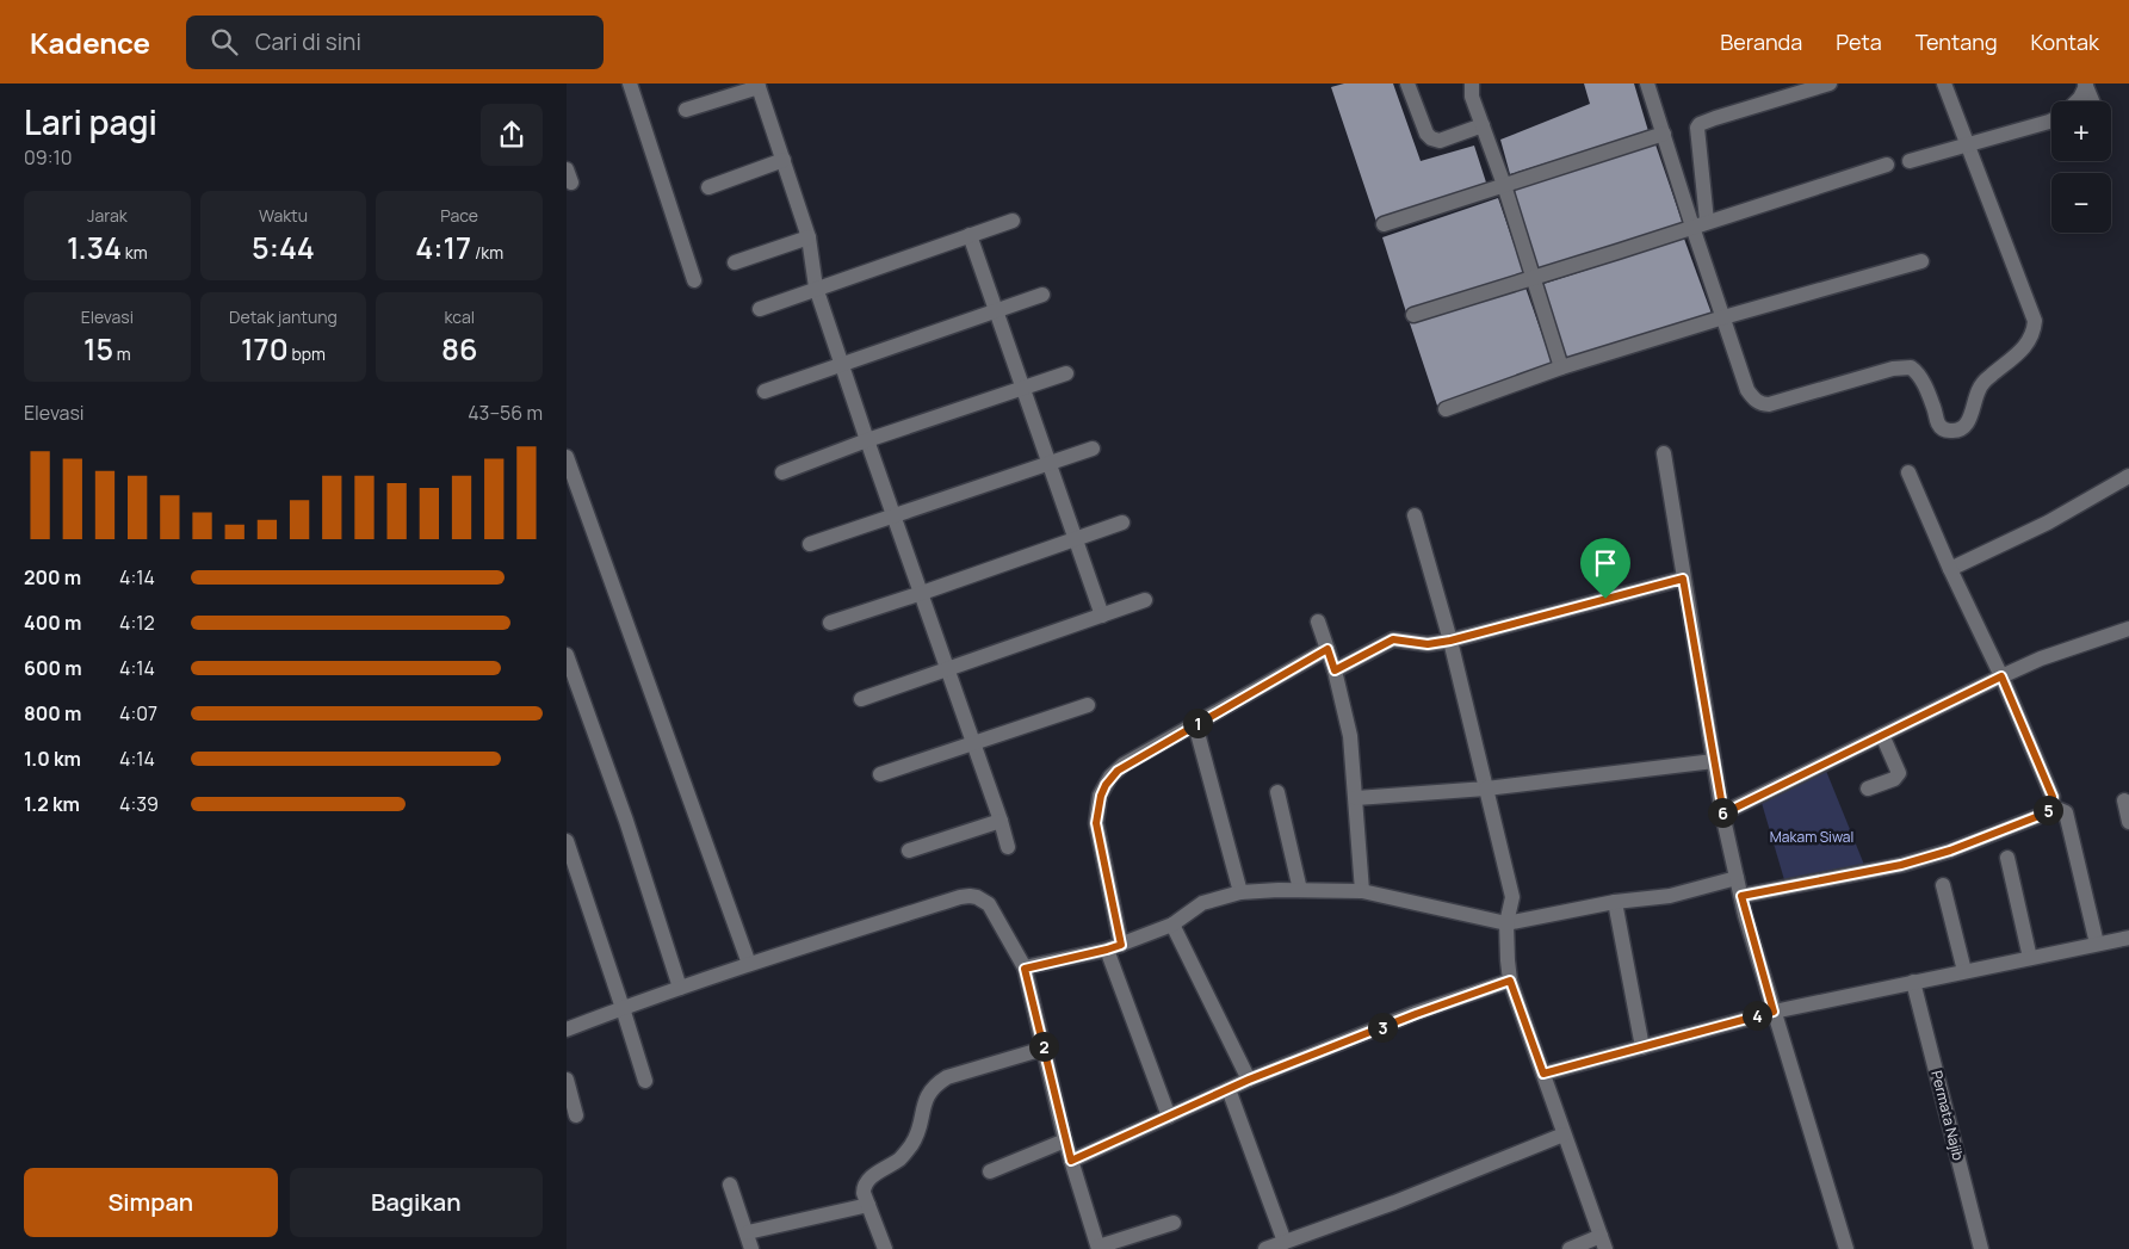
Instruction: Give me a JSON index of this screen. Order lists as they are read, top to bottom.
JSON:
{
  "streets": {
    "street": ["Permata Najib"]
  },
  "parks": ["Makam Siwal"],
  "page": {
    "header": "Kadence",
    "search": "Cari di sini",
    "nav": [
      "Beranda",
      "Peta",
      "Tentang",
      "Kontak"
    ],
    "heading": ["Lari pagi", "09:10"],
    "map_buttons": ["+", "−"],
    "stats": [
      ["Jarak", "1.34 km"],
      ["Waktu", "5:44"],
      ["Pace", "4:17 /km"],
      ["Elevasi", "15 m"],
      ["Detak jantung", "170 bpm"],
      ["kcal", "86"]
    ],
    "chart": ["Elevasi", "43–56 m"],
    "list": [
      {
        "name": "200 m",
        "note": "4:14"
      },
      {
        "name": "400 m",
        "note": "4:12"
      },
      {
        "name": "600 m",
        "note": "4:14"
      },
      {
        "name": "800 m",
        "note": "4:07"
      },
      {
        "name": "1.0 km",
        "note": "4:14"
      },
      {
        "name": "1.2 km",
        "note": "4:39"
      }
    ],
    "pins": [
      "1",
      "5",
      "6",
      "4",
      "3",
      "2"
    ],
    "buttons": ["Simpan", "Bagikan"]
  }
}
